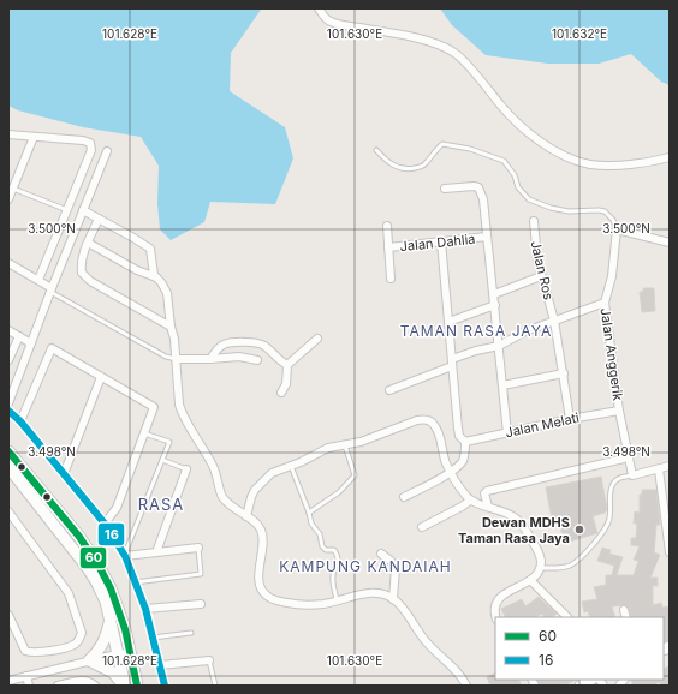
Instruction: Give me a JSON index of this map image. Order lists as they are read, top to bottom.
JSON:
{
  "streets": {
    "street": [
      "Jalan Dahlia",
      "Jalan Ros",
      "Jalan Anggerik",
      "Jalan Melati"
    ]
  },
  "crossings": [
    ["Jalan Ros", "Jalan Melati"],
    ["Jalan Anggerik", "Jalan Melati"]
  ],
  "districts": ["TAMAN RASA JAYA", "RASA", "KAMPUNG KANDAIAH"],
  "places": ["Dewan MDHS Taman Rasa Jaya"],
  "lines": ["transit line 16", "transit line 60"],
  "legend": ["60", "16"],
  "coordinates": [
    "101.628°E",
    "101.630°E",
    "101.632°E",
    "3.500°N",
    "3.498°N"
  ]
}
